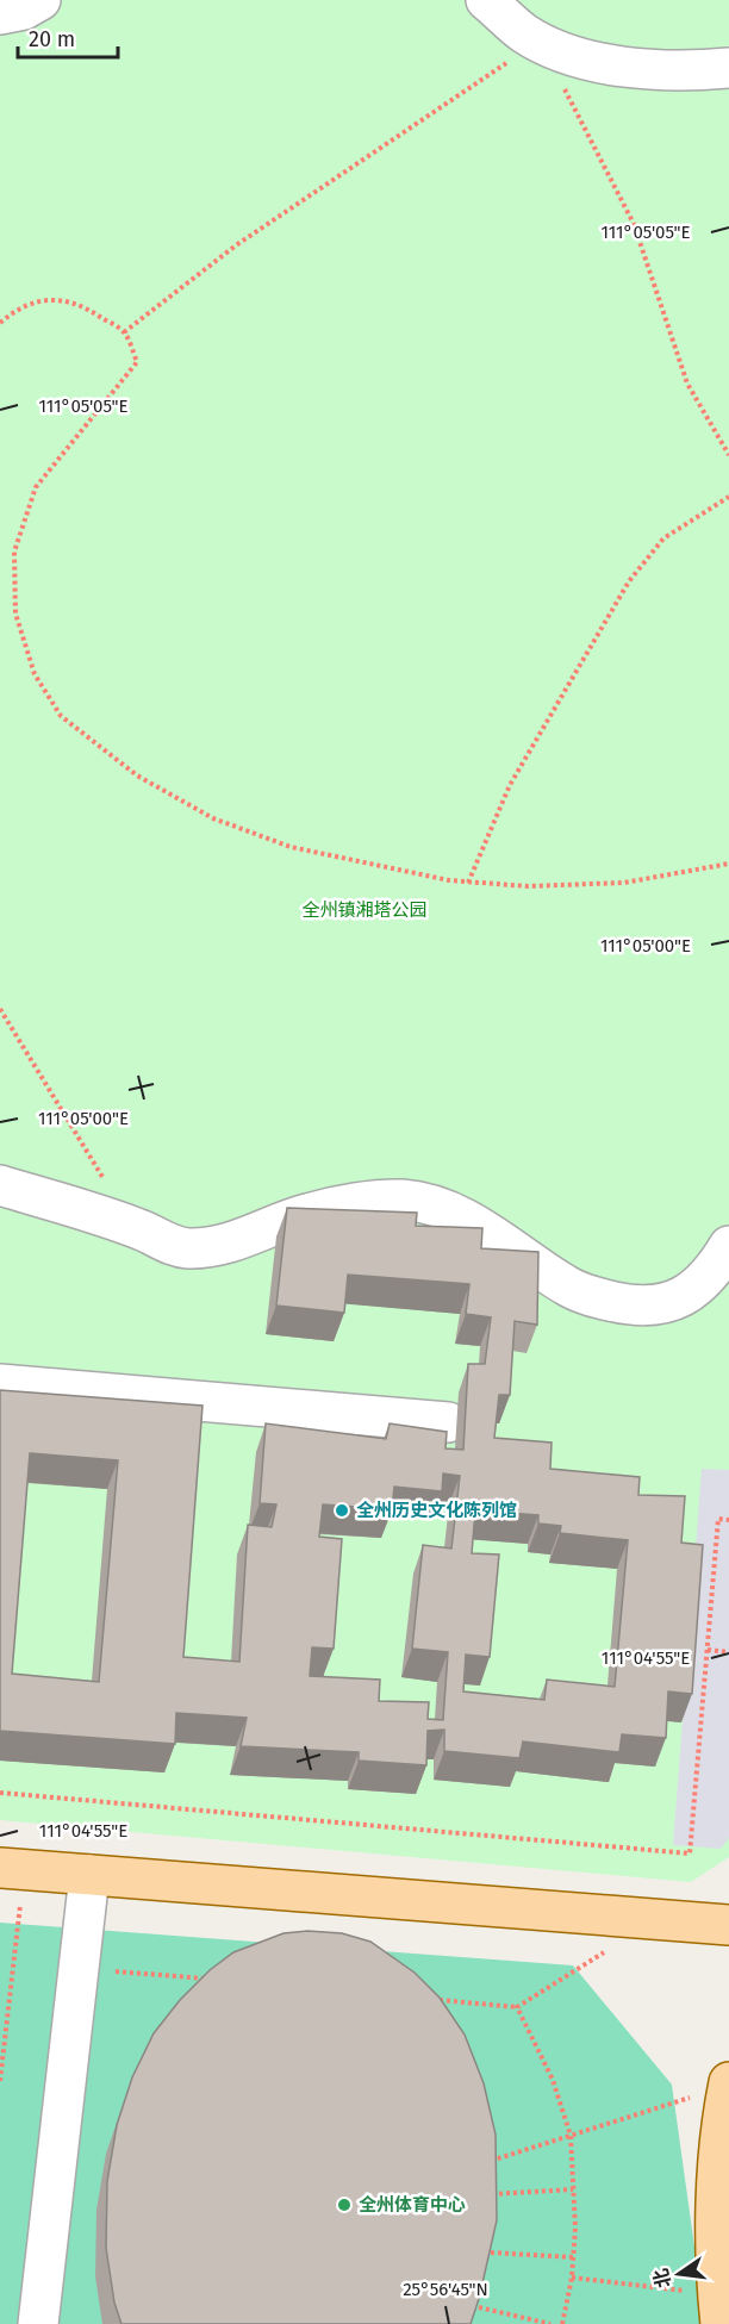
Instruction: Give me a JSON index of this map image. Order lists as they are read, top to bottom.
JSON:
{
  "parks": ["全州镇湘塔公园"],
  "places": ["全州历史文化陈列馆", "全州体育中心"],
  "scale_bar": "20 m",
  "north": "left",
  "coordinates": [
    "111°05'05\"E",
    "111°05'00\"E",
    "111°04'55\"E",
    "25°56'45\"N"
  ]
}
